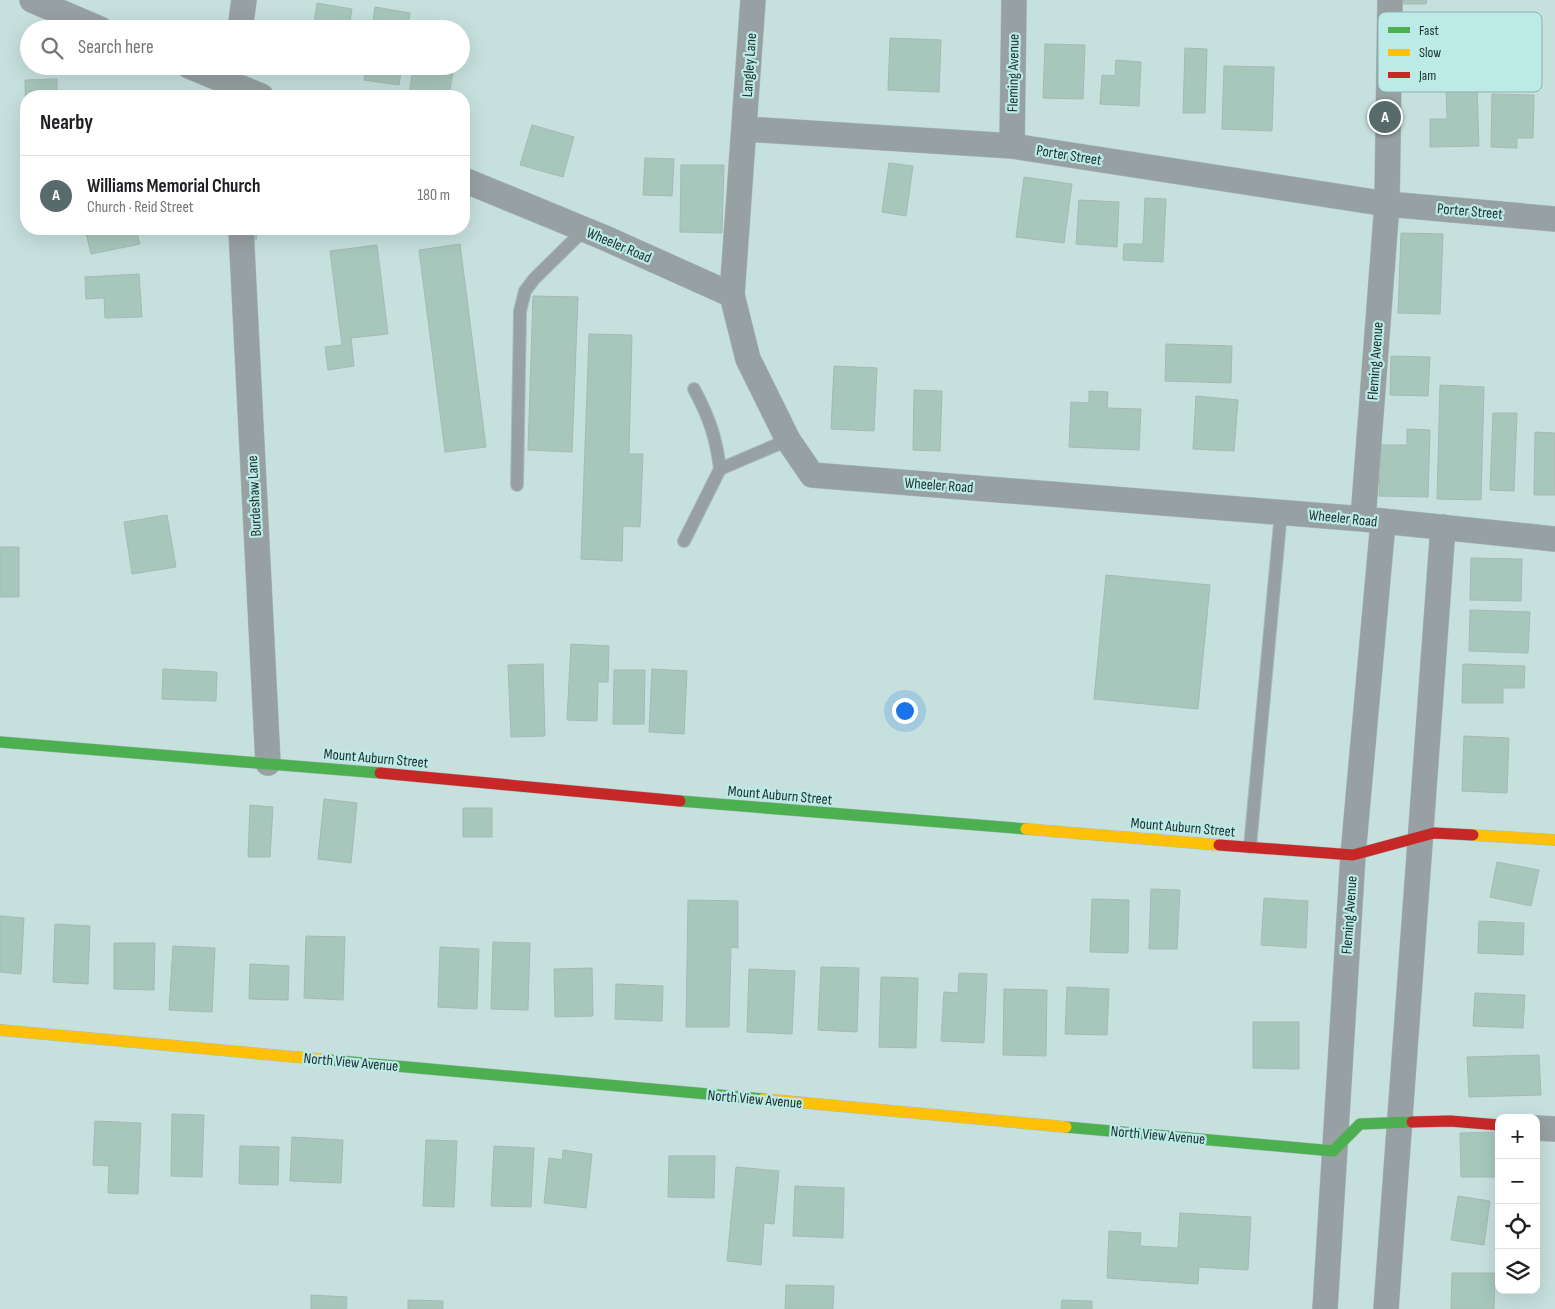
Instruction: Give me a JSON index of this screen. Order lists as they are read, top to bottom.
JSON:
{
  "streets": {
    "street": [
      "Langley Lane",
      "Fleming Avenue",
      "Porter Street",
      "Wheeler Road",
      "Burdeshaw Lane",
      "Mount Auburn Street",
      "North View Avenue"
    ]
  },
  "crossings": [
    ["Langley Lane", "Porter Street"],
    ["Fleming Avenue", "Porter Street"],
    ["Fleming Avenue", "Wheeler Road"],
    ["Fleming Avenue", "Mount Auburn Street"],
    ["Fleming Avenue", "North View Avenue"],
    ["Burdeshaw Lane", "Mount Auburn Street"]
  ],
  "legend": ["Fast", "Slow", "Jam"],
  "page": {
    "search": "Search here",
    "heading": "Nearby",
    "pins": "A",
    "list": [
      {
        "mark": "A",
        "name": "Williams Memorial Church",
        "note": "Church · Reid Street",
        "value": "180 m"
      }
    ],
    "map_buttons": ["+", "−"]
  }
}
